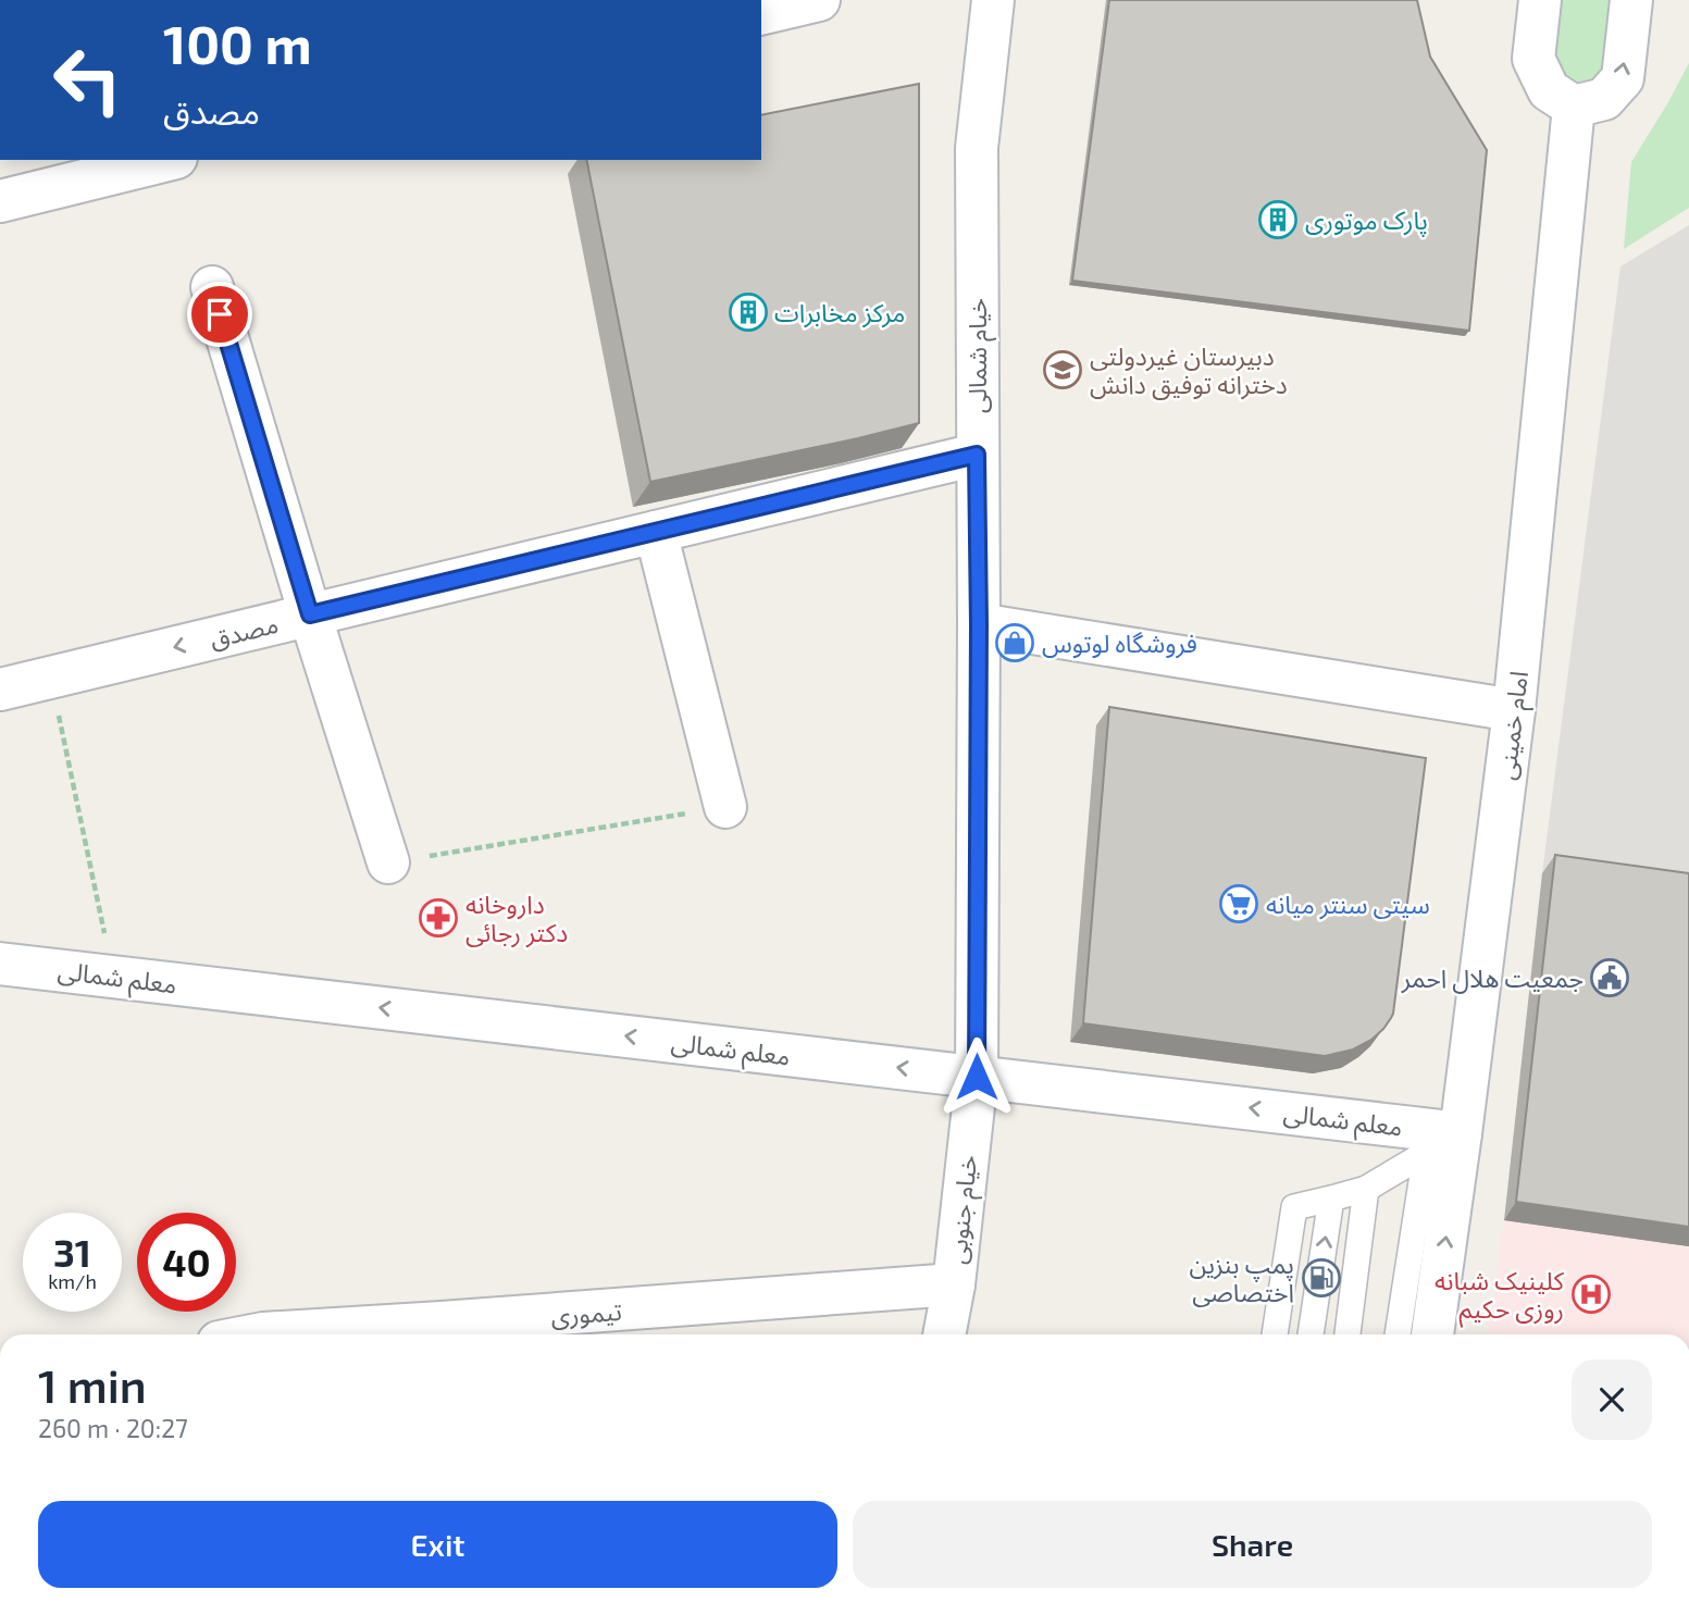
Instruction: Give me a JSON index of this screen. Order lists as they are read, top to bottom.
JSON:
{
  "streets": {
    "street": [
      "خیام شمالی",
      "مصدق",
      "امام خمینی",
      "معلم شمالی",
      "خیام جنوبی",
      "تیموری"
    ]
  },
  "crossings": [
    ["خیام شمالی", "مصدق"],
    ["خیام شمالی", "معلم شمالی"],
    ["خیام شمالی", "خیام جنوبی"],
    ["امام خمینی", "معلم شمالی"],
    ["معلم شمالی", "خیام جنوبی"],
    ["خیام جنوبی", "تیموری"]
  ],
  "one_way": ["معلم شمالی"],
  "places": {
    "building": ["پارک موتوری", "مرکز مخابرات"],
    "school or university": ["دبیرستان غیردولتی دخترانه توفیق دانش"],
    "shop": ["فروشگاه لوتوس"],
    "supermarket": ["سیتی سنتر میانه"],
    "pharmacy": ["داروخانه دکتر رجائی"],
    "public building": ["جمعیت هلال احمر"],
    "fuel station": ["پمپ بنزین اختصاصی"],
    "hospital": ["کلینیک شبانه روزی حکیم"]
  },
  "page": {
    "turn": ["100 m", "مصدق"],
    "speed": "31 km/h",
    "limit": "40",
    "heading": ["1 min", "260 m · 20:27"],
    "buttons": ["Exit", "Share"]
  }
}
